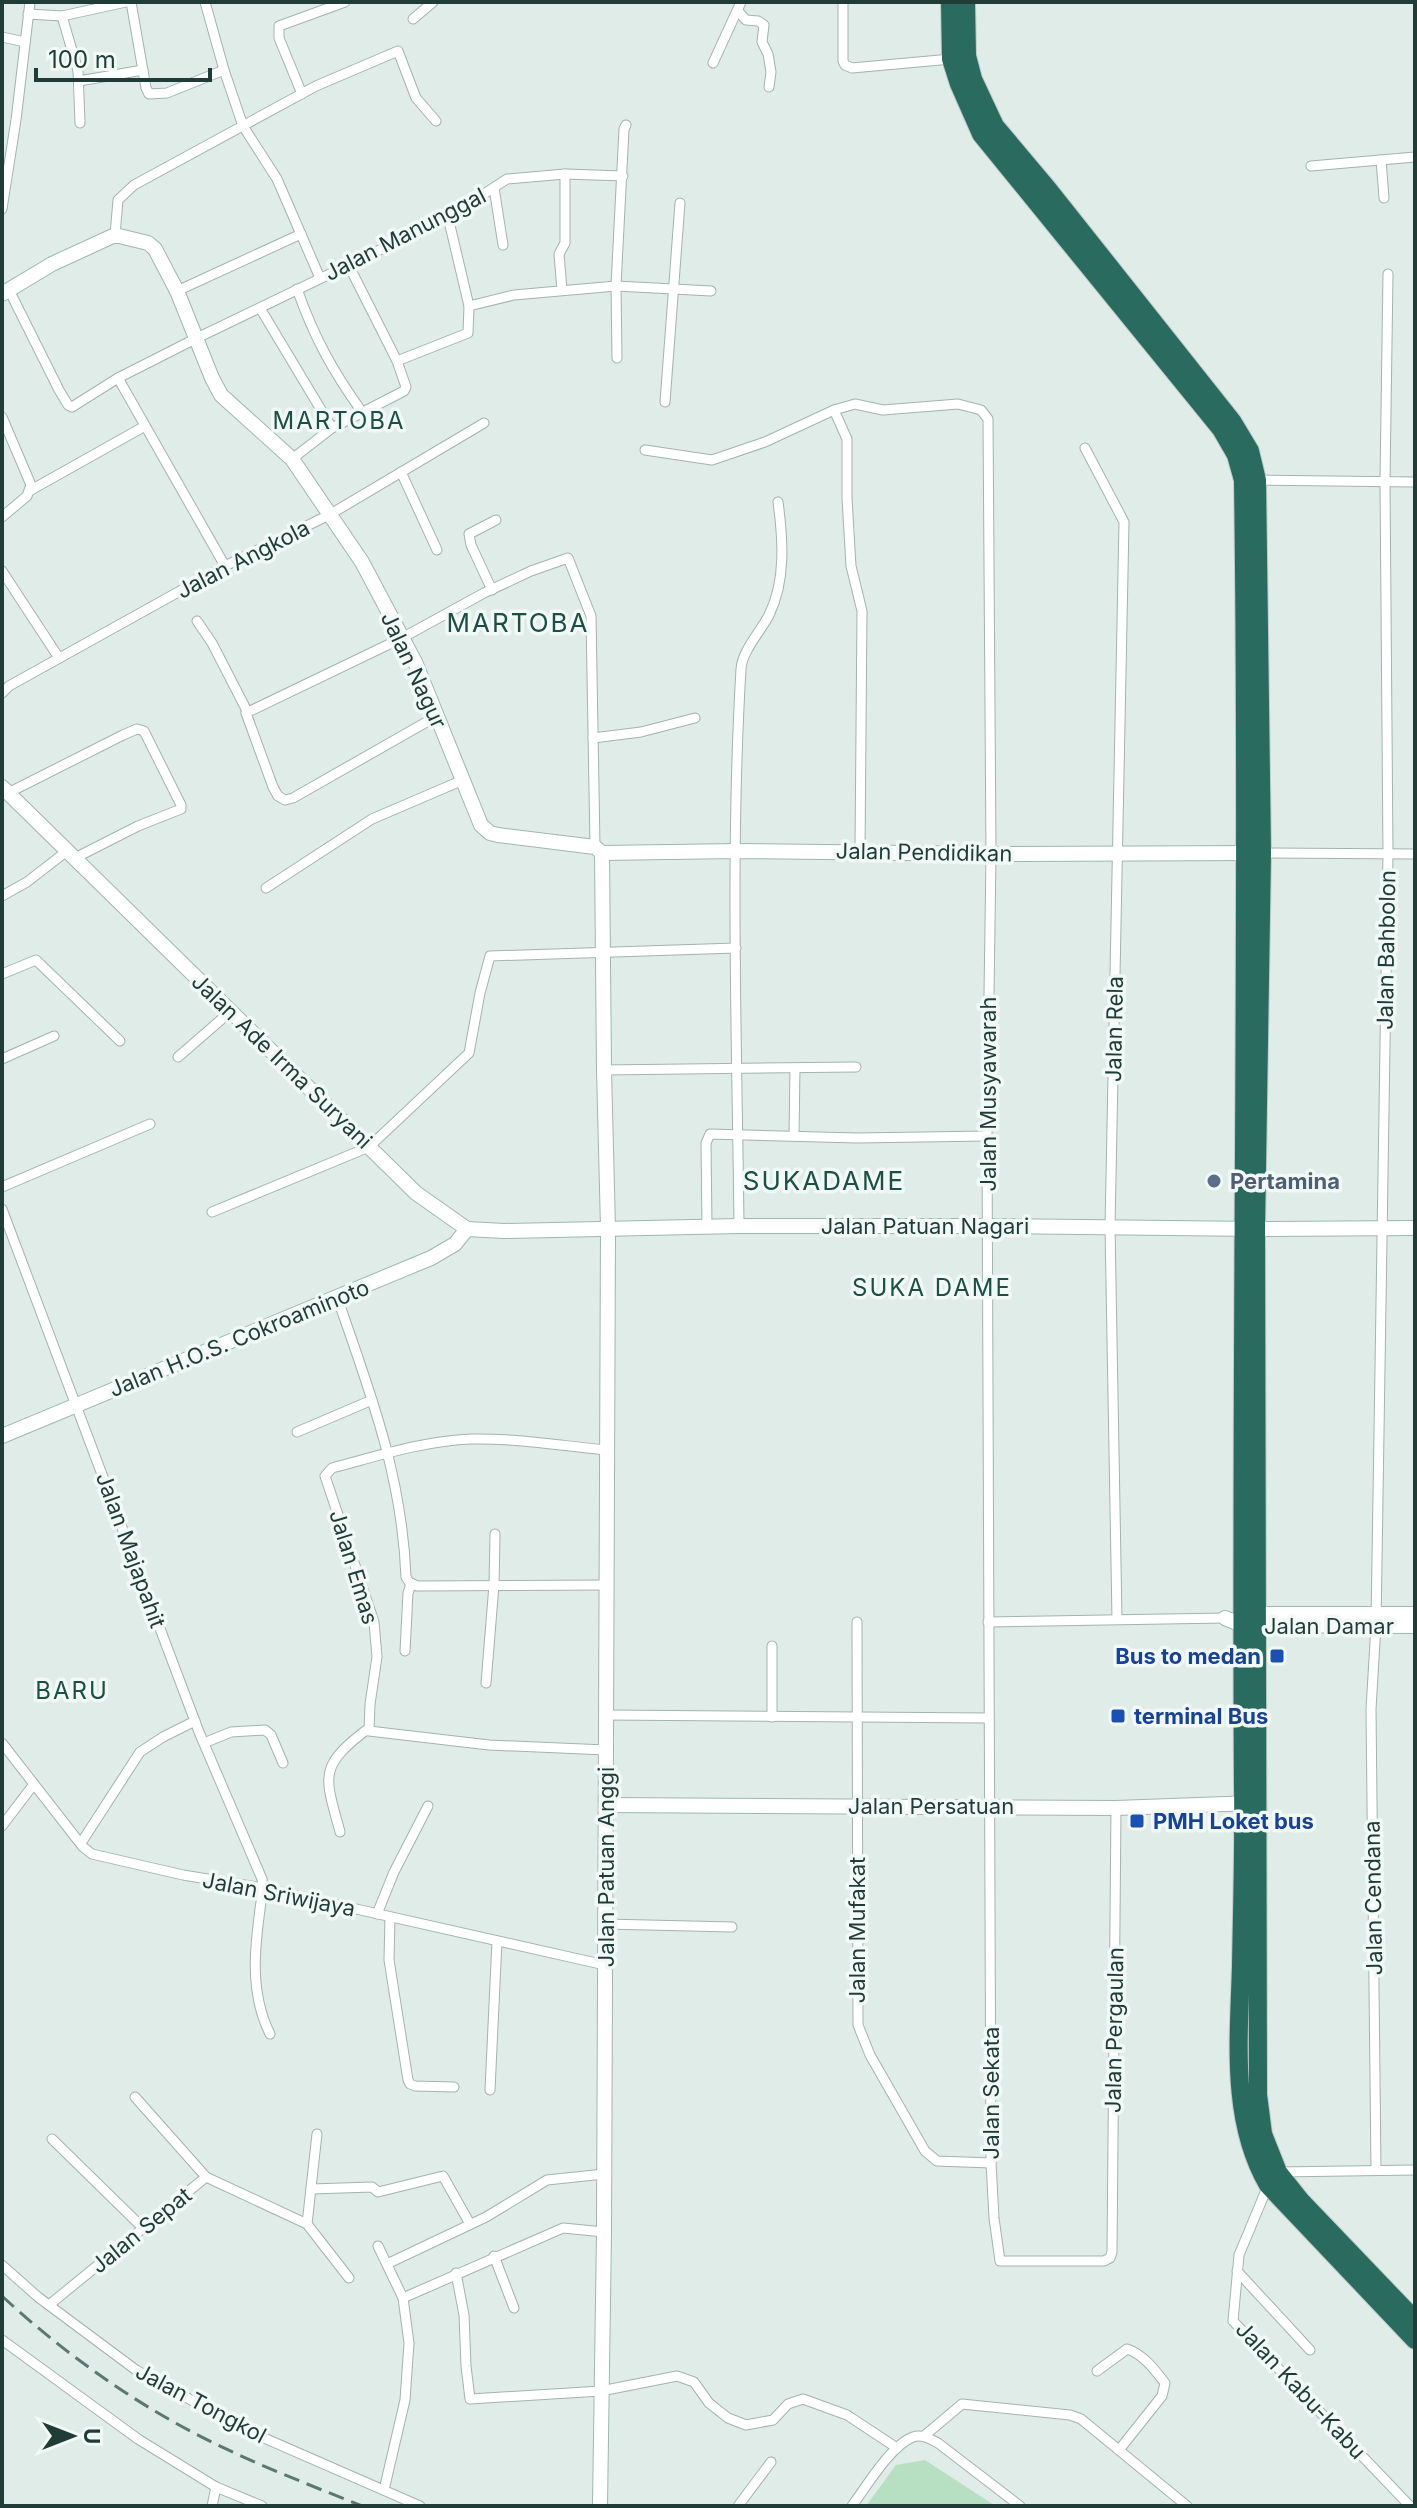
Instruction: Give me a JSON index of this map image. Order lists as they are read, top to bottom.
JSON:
{
  "streets": {
    "street": [
      "Jalan Manunggal",
      "Jalan Angkola",
      "Jalan Nagur",
      "Jalan Pendidikan",
      "Jalan Bahbolon",
      "Jalan Rela",
      "Jalan Ade Irma Suryani",
      "Jalan Musyawarah",
      "Jalan Patuan Nagari",
      "Jalan H.O.S. Cokroaminoto",
      "Jalan Majapahit",
      "Jalan Emas",
      "Jalan Damar",
      "Jalan Persatuan",
      "Jalan Patuan Anggi",
      "Jalan Sriwijaya",
      "Jalan Cendana",
      "Jalan Mufakat",
      "Jalan Pergaulan",
      "Jalan Sekata",
      "Jalan Sepat",
      "Jalan Kabu-Kabu",
      "Jalan Tongkol"
    ]
  },
  "crossings": [
    ["Jalan Manunggal", "Jalan Nagur"],
    ["Jalan Angkola", "Jalan Nagur"],
    ["Jalan Nagur", "Jalan Pendidikan"],
    ["Jalan Pendidikan", "Jalan Bahbolon"],
    ["Jalan Pendidikan", "Jalan Rela"],
    ["Jalan Pendidikan", "Jalan Musyawarah"],
    ["Jalan Bahbolon", "Jalan Patuan Nagari"],
    ["Jalan Bahbolon", "Jalan Damar"],
    ["Jalan Bahbolon", "Jalan Cendana"],
    ["Jalan Rela", "Jalan Patuan Nagari"],
    ["Jalan Ade Irma Suryani", "Jalan H.O.S. Cokroaminoto"],
    ["Jalan Musyawarah", "Jalan Patuan Nagari"],
    ["Jalan Musyawarah", "Jalan Persatuan"],
    ["Jalan Musyawarah", "Jalan Sekata"],
    ["Jalan Patuan Nagari", "Jalan Patuan Anggi"],
    ["Jalan H.O.S. Cokroaminoto", "Jalan Majapahit"],
    ["Jalan Majapahit", "Jalan Sriwijaya"],
    ["Jalan Damar", "Jalan Cendana"],
    ["Jalan Persatuan", "Jalan Patuan Anggi"],
    ["Jalan Persatuan", "Jalan Mufakat"],
    ["Jalan Persatuan", "Jalan Pergaulan"],
    ["Jalan Persatuan", "Jalan Sekata"],
    ["Jalan Patuan Anggi", "Jalan Sriwijaya"],
    ["Jalan Mufakat", "Jalan Sekata"],
    ["Jalan Pergaulan", "Jalan Sekata"],
    ["Jalan Sepat", "Jalan Tongkol"]
  ],
  "districts": [
    "MARTOBA",
    "MARTOBA",
    "SUKADAME",
    "SUKA DAME",
    "BARU"
  ],
  "places": {
    "other": ["Pertamina"],
    "transit": ["Bus to medan", "terminal Bus", "PMH Loket bus"]
  },
  "scale_bar": "100 m",
  "north": "right"
}
